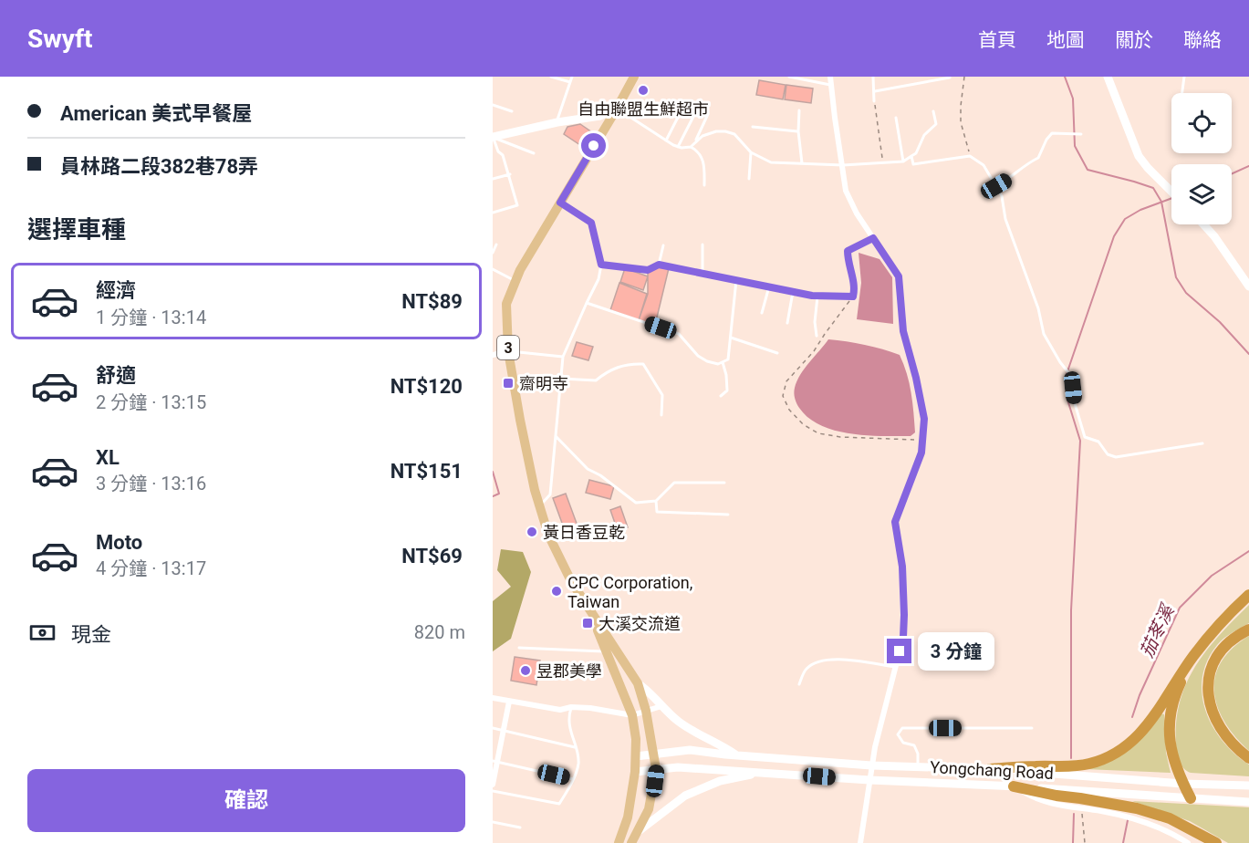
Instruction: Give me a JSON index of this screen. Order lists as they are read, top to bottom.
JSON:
{
  "streets": {
    "main road": ["3", "Yongchang Road"]
  },
  "crossings": [
    ["3", "Yongchang Road"]
  ],
  "water": ["茄苳溪"],
  "places": {
    "other": [
      "自由聯盟生鮮超市",
      "黃日香豆乾",
      "CPC Corporation, Taiwan",
      "昱郡美學"
    ],
    "transit": ["齋明寺", "大溪交流道"]
  },
  "page": {
    "header": "Swyft",
    "nav": [
      "首頁",
      "地圖",
      "關於",
      "聯絡"
    ],
    "banner": ["American 美式早餐屋", "員林路二段382巷78弄"],
    "heading": "選擇車種",
    "list": [
      {
        "name": "經濟",
        "note": "1 分鐘 · 13:14",
        "value": "NT$89"
      },
      {
        "name": "舒適",
        "note": "2 分鐘 · 13:15",
        "value": "NT$120"
      },
      {
        "name": "XL",
        "note": "3 分鐘 · 13:16",
        "value": "NT$151"
      },
      {
        "name": "Moto",
        "note": "4 分鐘 · 13:17",
        "value": "NT$69"
      }
    ],
    "pay": ["現金", "820 m"],
    "bubble": "3 分鐘",
    "buttons": "確認"
  }
}
